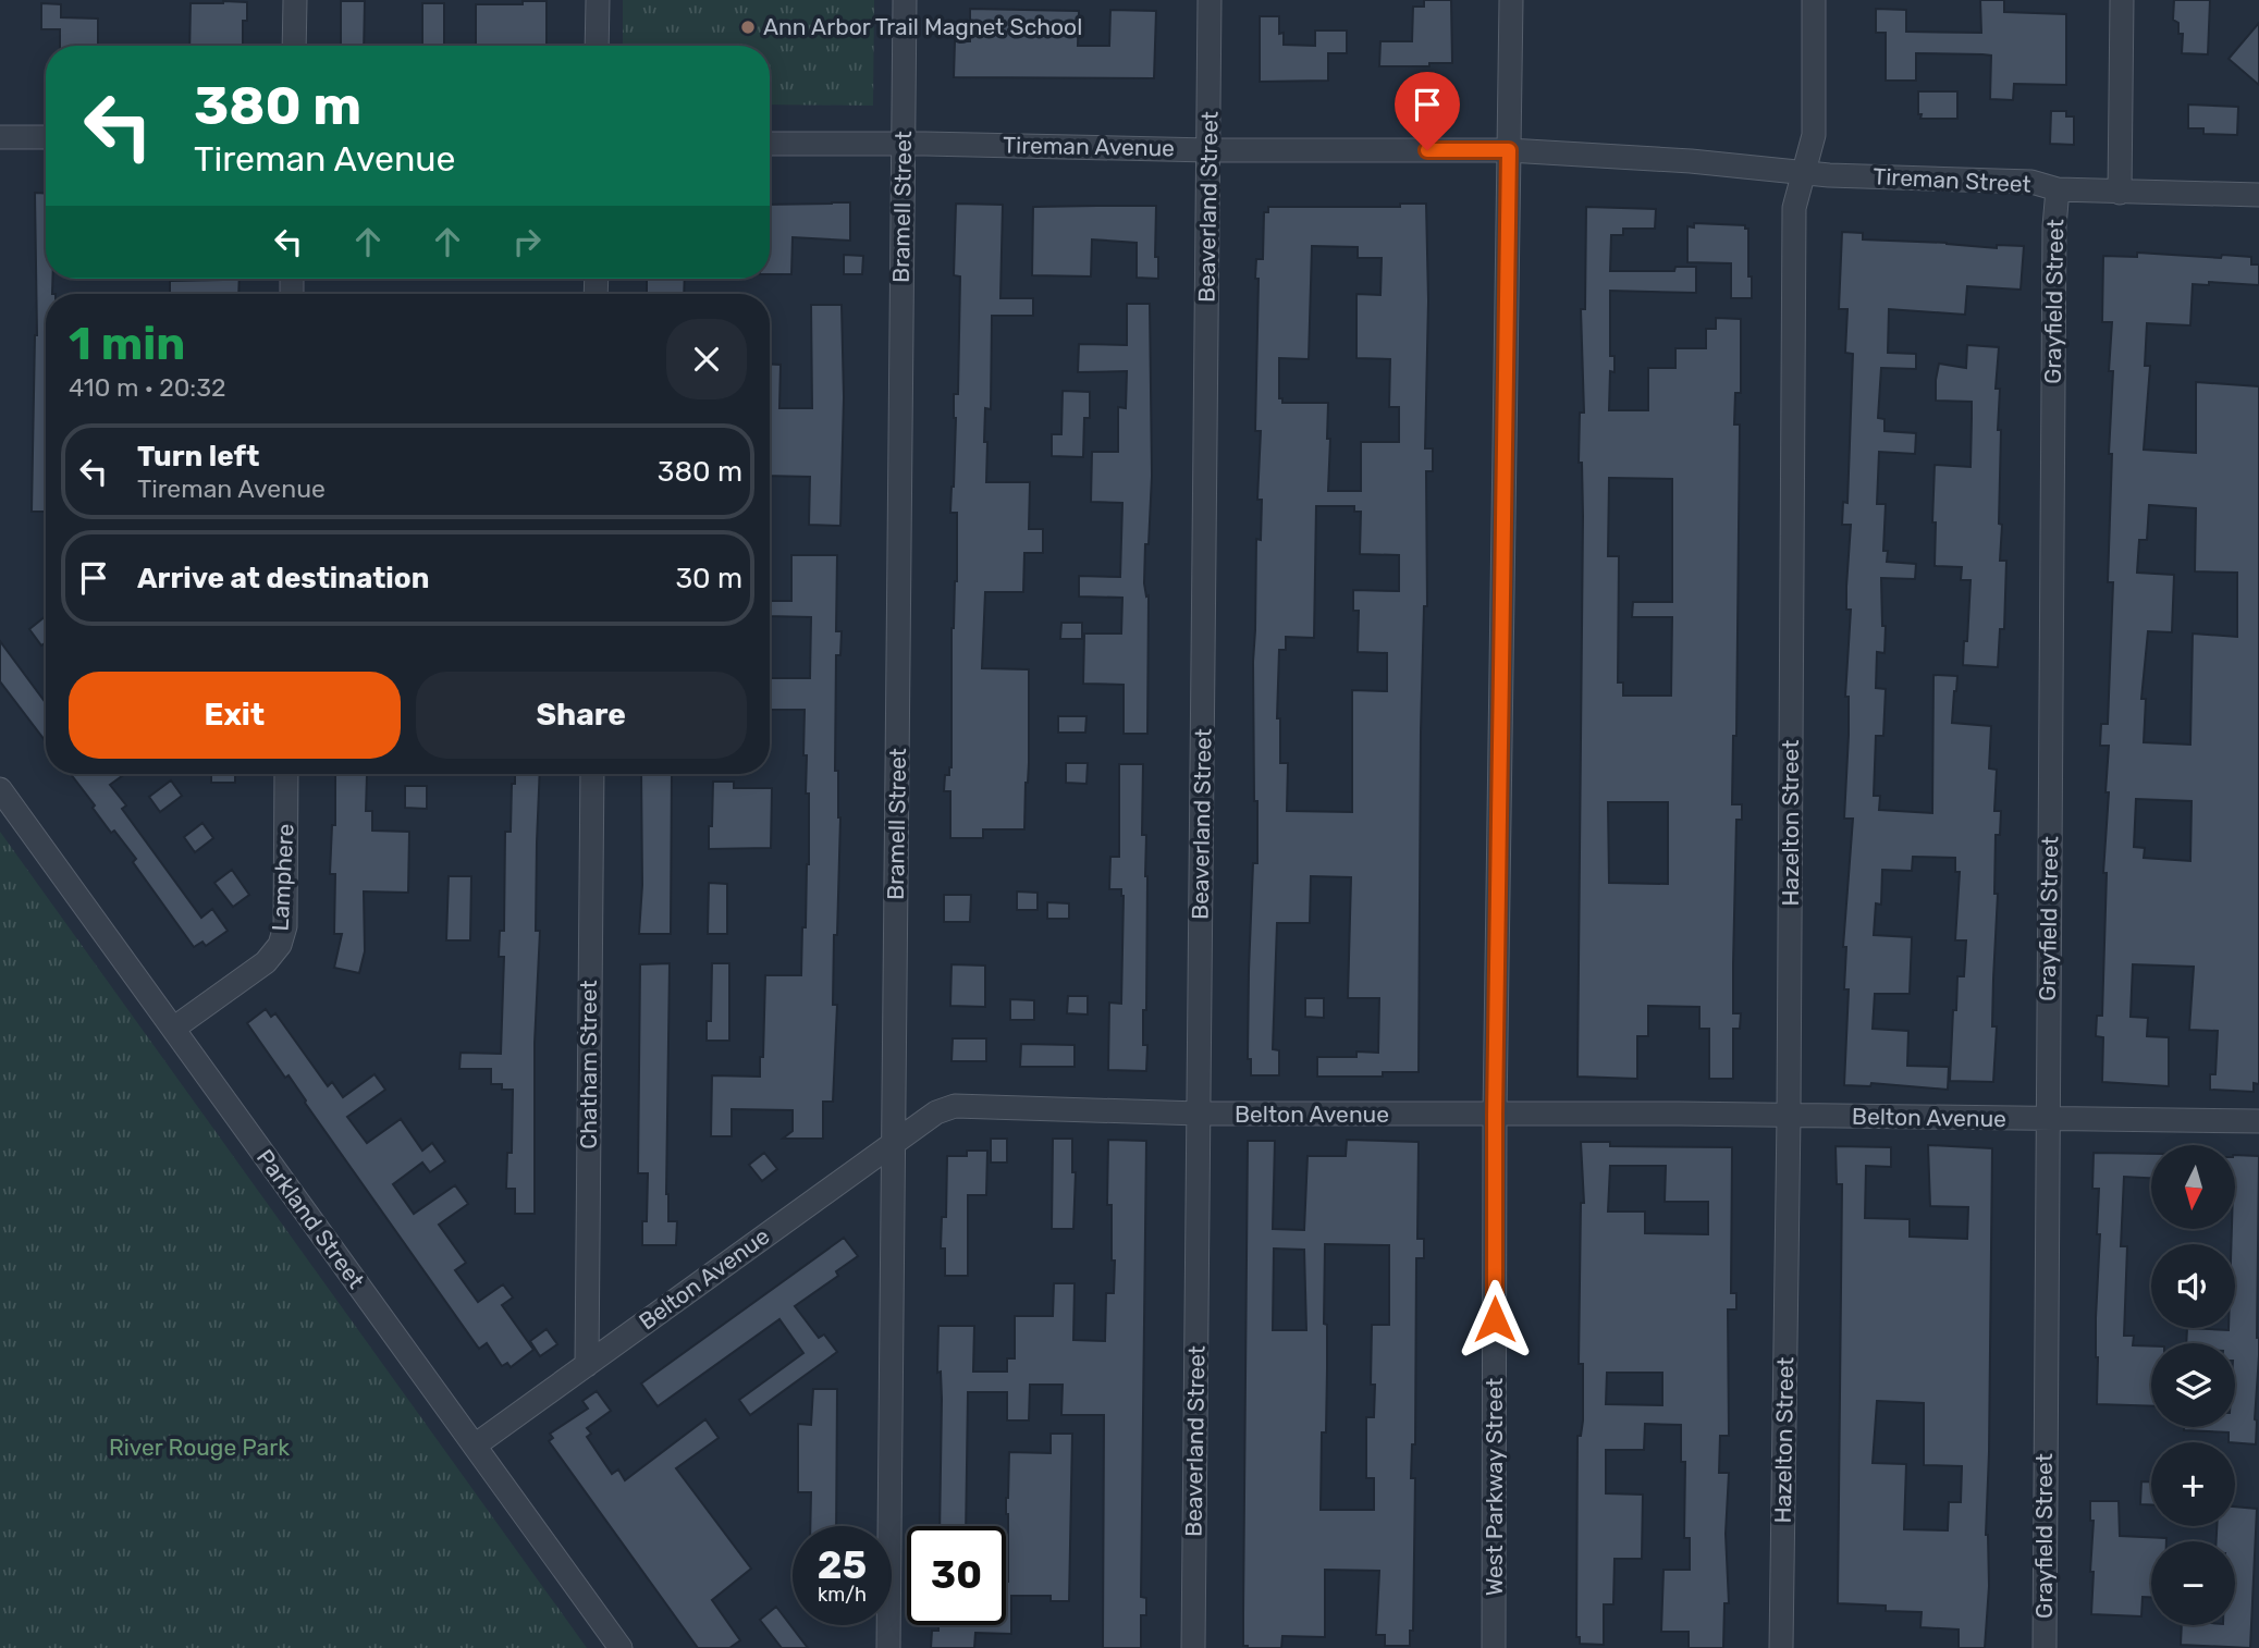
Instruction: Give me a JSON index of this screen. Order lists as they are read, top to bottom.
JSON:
{
  "streets": {
    "street": [
      "Tireman Avenue",
      "Tireman Street",
      "Bramell Street",
      "Beaverland Street",
      "Grayfield Street",
      "Hazelton Street",
      "Lamphere",
      "Chatham Street",
      "Belton Avenue",
      "Parkland Street",
      "West Parkway Street"
    ]
  },
  "crossings": [
    ["Tireman Avenue", "Tireman Street"],
    ["Tireman Avenue", "Bramell Street"],
    ["Tireman Avenue", "Beaverland Street"],
    ["Tireman Avenue", "West Parkway Street"],
    ["Tireman Street", "Grayfield Street"],
    ["Tireman Street", "Hazelton Street"],
    ["Bramell Street", "Belton Avenue"],
    ["Beaverland Street", "Belton Avenue"],
    ["Grayfield Street", "Belton Avenue"],
    ["Hazelton Street", "Belton Avenue"],
    ["Lamphere", "Parkland Street"],
    ["Chatham Street", "Belton Avenue"],
    ["Belton Avenue", "Parkland Street"],
    ["Belton Avenue", "West Parkway Street"]
  ],
  "parks": ["River Rouge Park"],
  "places": ["Ann Arbor Trail Magnet School"],
  "north": "bottom",
  "page": {
    "turn": ["380 m", "Tireman Avenue"],
    "heading": ["1 min", "410 m · 20:32"],
    "list": [
      {
        "name": "Turn left",
        "note": "Tireman Avenue",
        "value": "380 m"
      },
      {
        "name": "Arrive at destination",
        "value": "30 m"
      }
    ],
    "buttons": ["Exit", "Share"],
    "map_buttons": ["+", "−"],
    "speed": "25 km/h",
    "limit": "30"
  }
}
